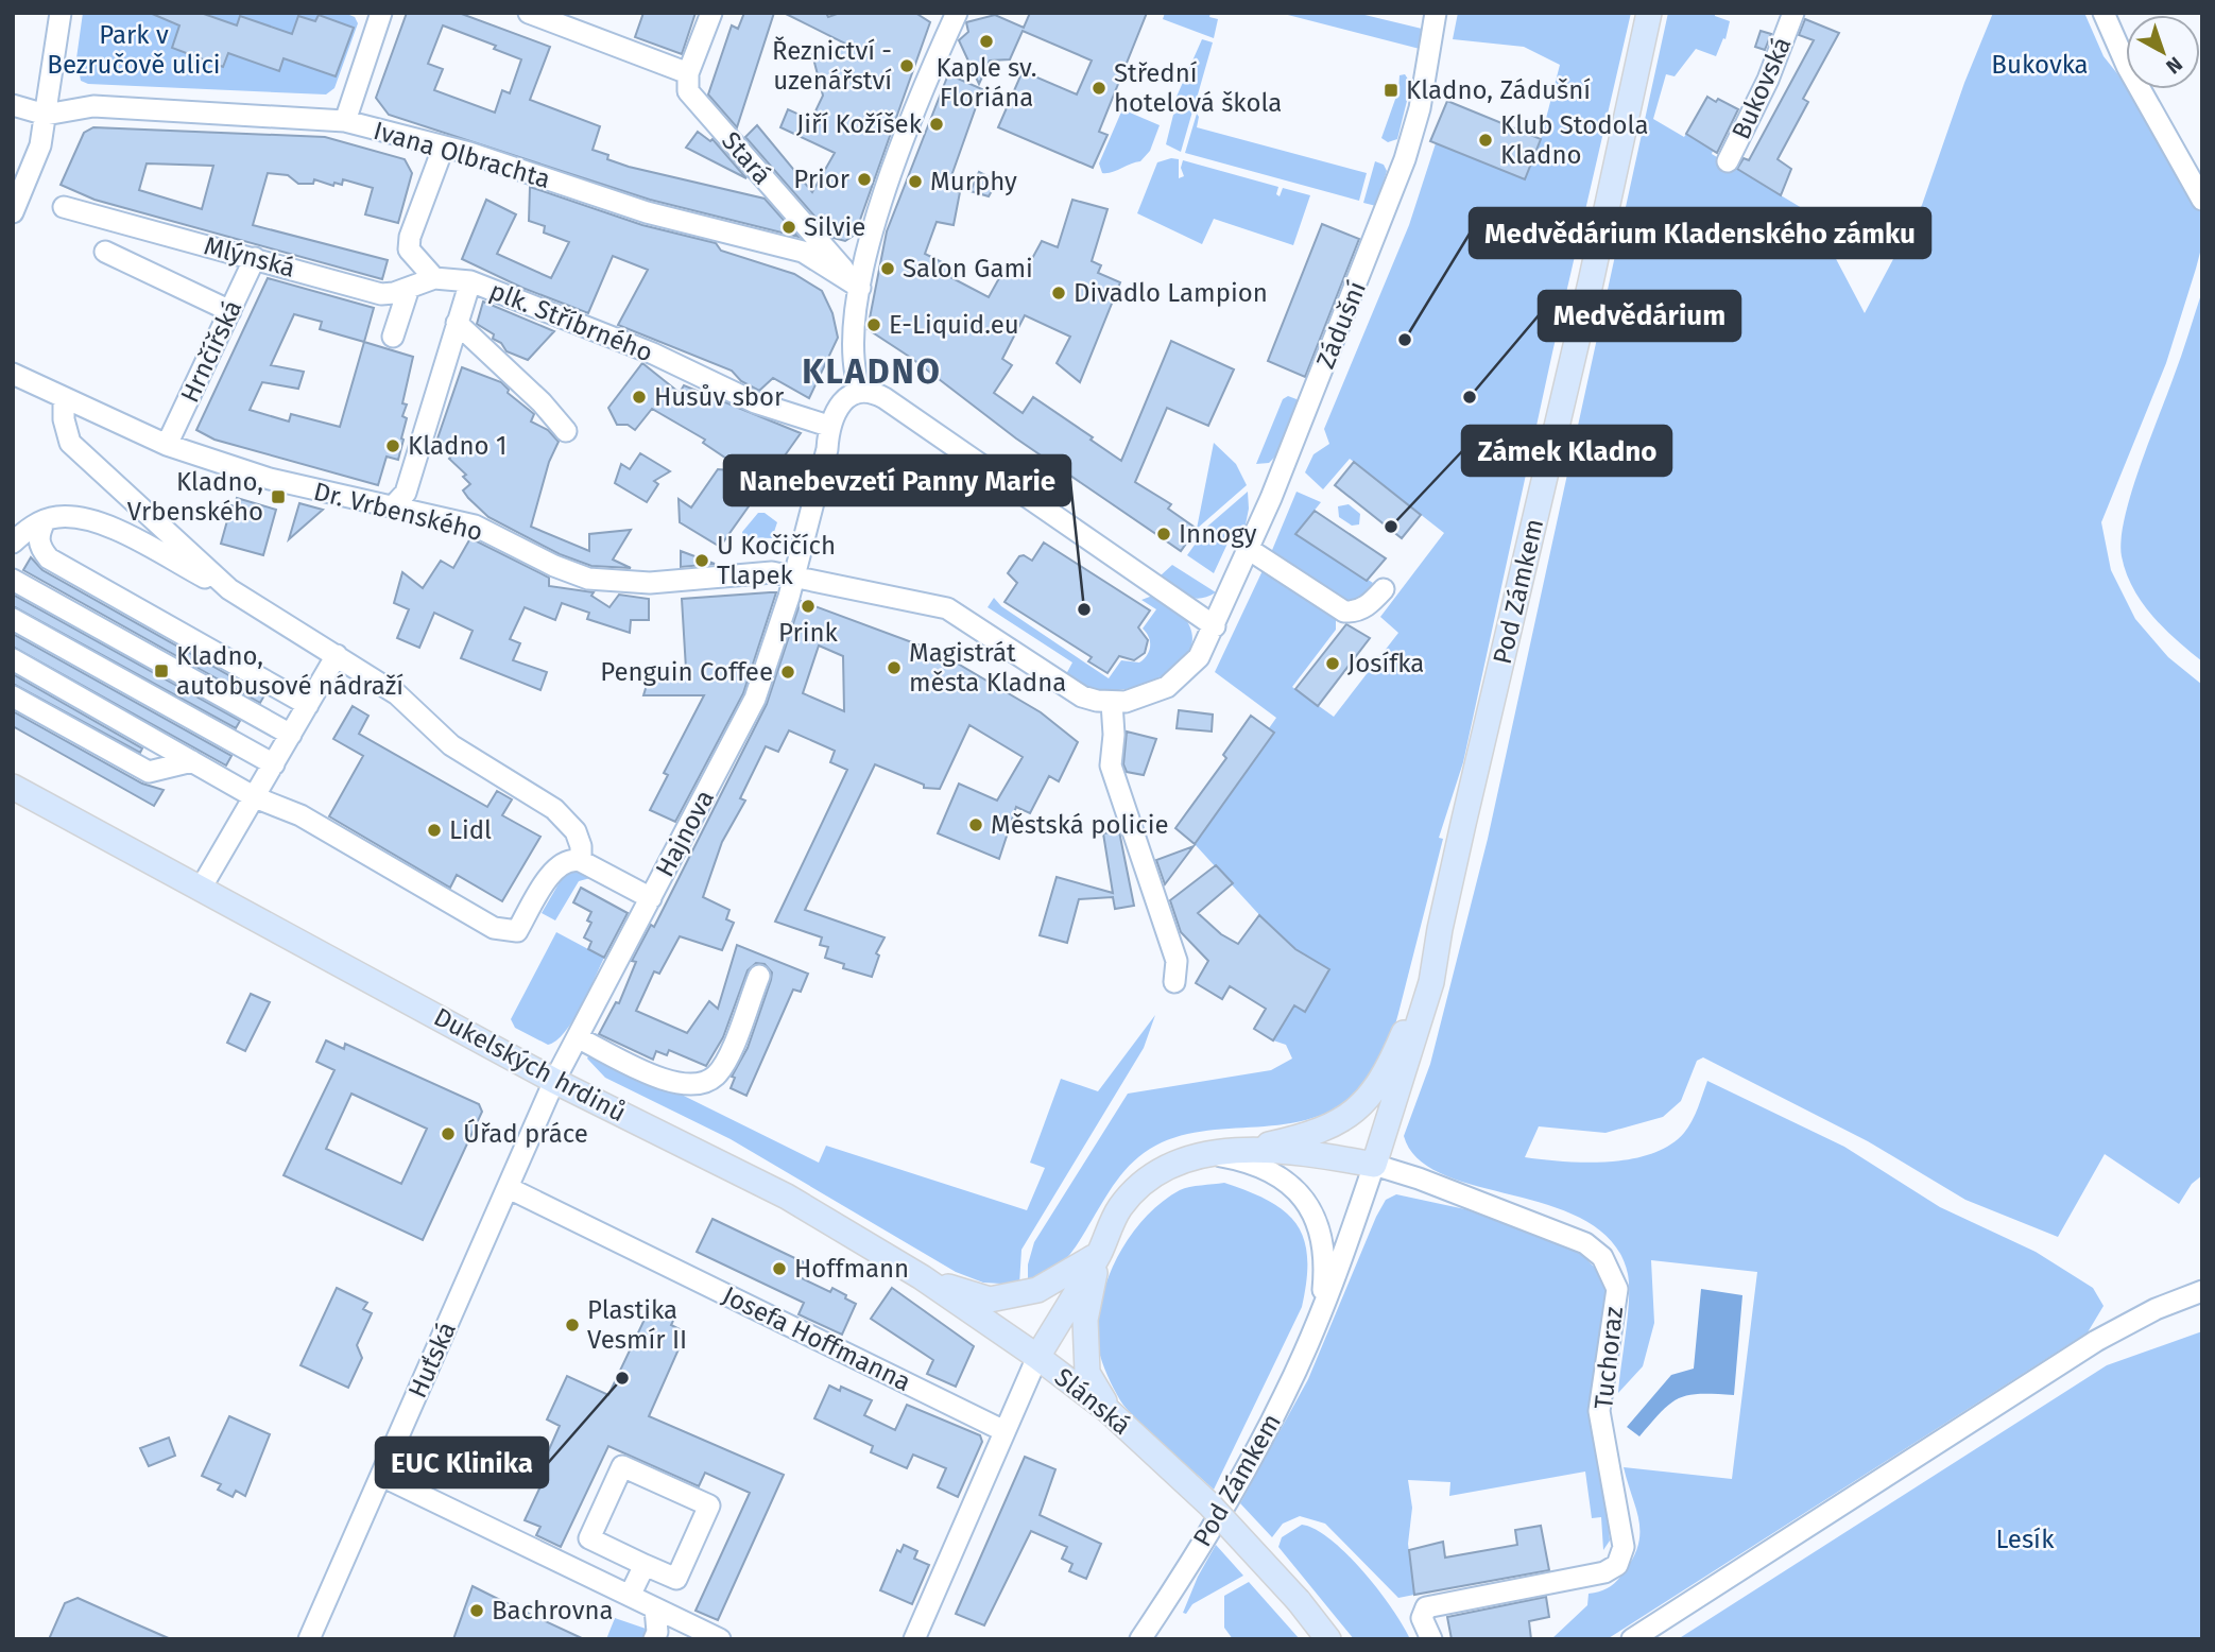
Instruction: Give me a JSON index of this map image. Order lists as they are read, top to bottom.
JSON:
{
  "streets": {
    "main road": ["Pod Zámkem", "Dukelských hrdinů", "Slánská"],
    "street": [
      "Bukovská",
      "Ivana Olbrachta",
      "Stará",
      "Mlýnská",
      "plk. Stříbrného",
      "Zádušní",
      "Hrnčířská",
      "Dr. Vrbenského",
      "Hajnova",
      "Josefa Hoffmanna",
      "Tuchoraz",
      "Huťská"
    ]
  },
  "crossings": [
    ["Ivana Olbrachta", "Stará"],
    ["Mlýnská", "plk. Stříbrného"],
    ["Mlýnská", "Hrnčířská"],
    ["plk. Stříbrného", "Hajnova"],
    ["Zádušní", "Dr. Vrbenského"],
    ["Hrnčířská", "Dr. Vrbenského"],
    ["Dr. Vrbenského", "Hajnova"],
    ["Pod Zámkem", "Dukelských hrdinů"],
    ["Pod Zámkem", "Tuchoraz"],
    ["Pod Zámkem", "Slánská"],
    ["Hajnova", "Dukelských hrdinů"],
    ["Hajnova", "Huťská"],
    ["Dukelských hrdinů", "Huťská"],
    ["Dukelských hrdinů", "Slánská"],
    ["Josefa Hoffmanna", "Huťská"],
    ["Josefa Hoffmanna", "Slánská"]
  ],
  "districts": ["KLADNO"],
  "parks": ["Park v Bezručově ulici", "Bukovka", "Lesík"],
  "places": {
    "other": [
      "Kaple sv. Floriána",
      "Řeznictví - uzenářství",
      "Střední hotelová škola",
      "Jiří Kožíšek",
      "Klub Stodola Kladno",
      "Prior",
      "Murphy",
      "Silvie",
      "Salon Gami",
      "Divadlo Lampion",
      "E-Liquid.eu",
      "Medvědárium Kladenského zámku",
      "Husův sbor",
      "Medvědárium",
      "Kladno 1",
      "Zámek Kladno",
      "Innogy",
      "U Kočičích Tlapek",
      "Prink",
      "Nanebevzetí Panny Marie",
      "Josífka",
      "Magistrát města Kladna",
      "Penguin Coffee",
      "Městská policie",
      "Lidl",
      "Úřad práce",
      "Hoffmann",
      "Plastika Vesmír II",
      "EUC Klinika",
      "Bachrovna"
    ],
    "transit": ["Kladno, Zádušní", "Kladno, Vrbenského", "Kladno, autobusové nádraží"]
  },
  "north": "bottom right"
}
